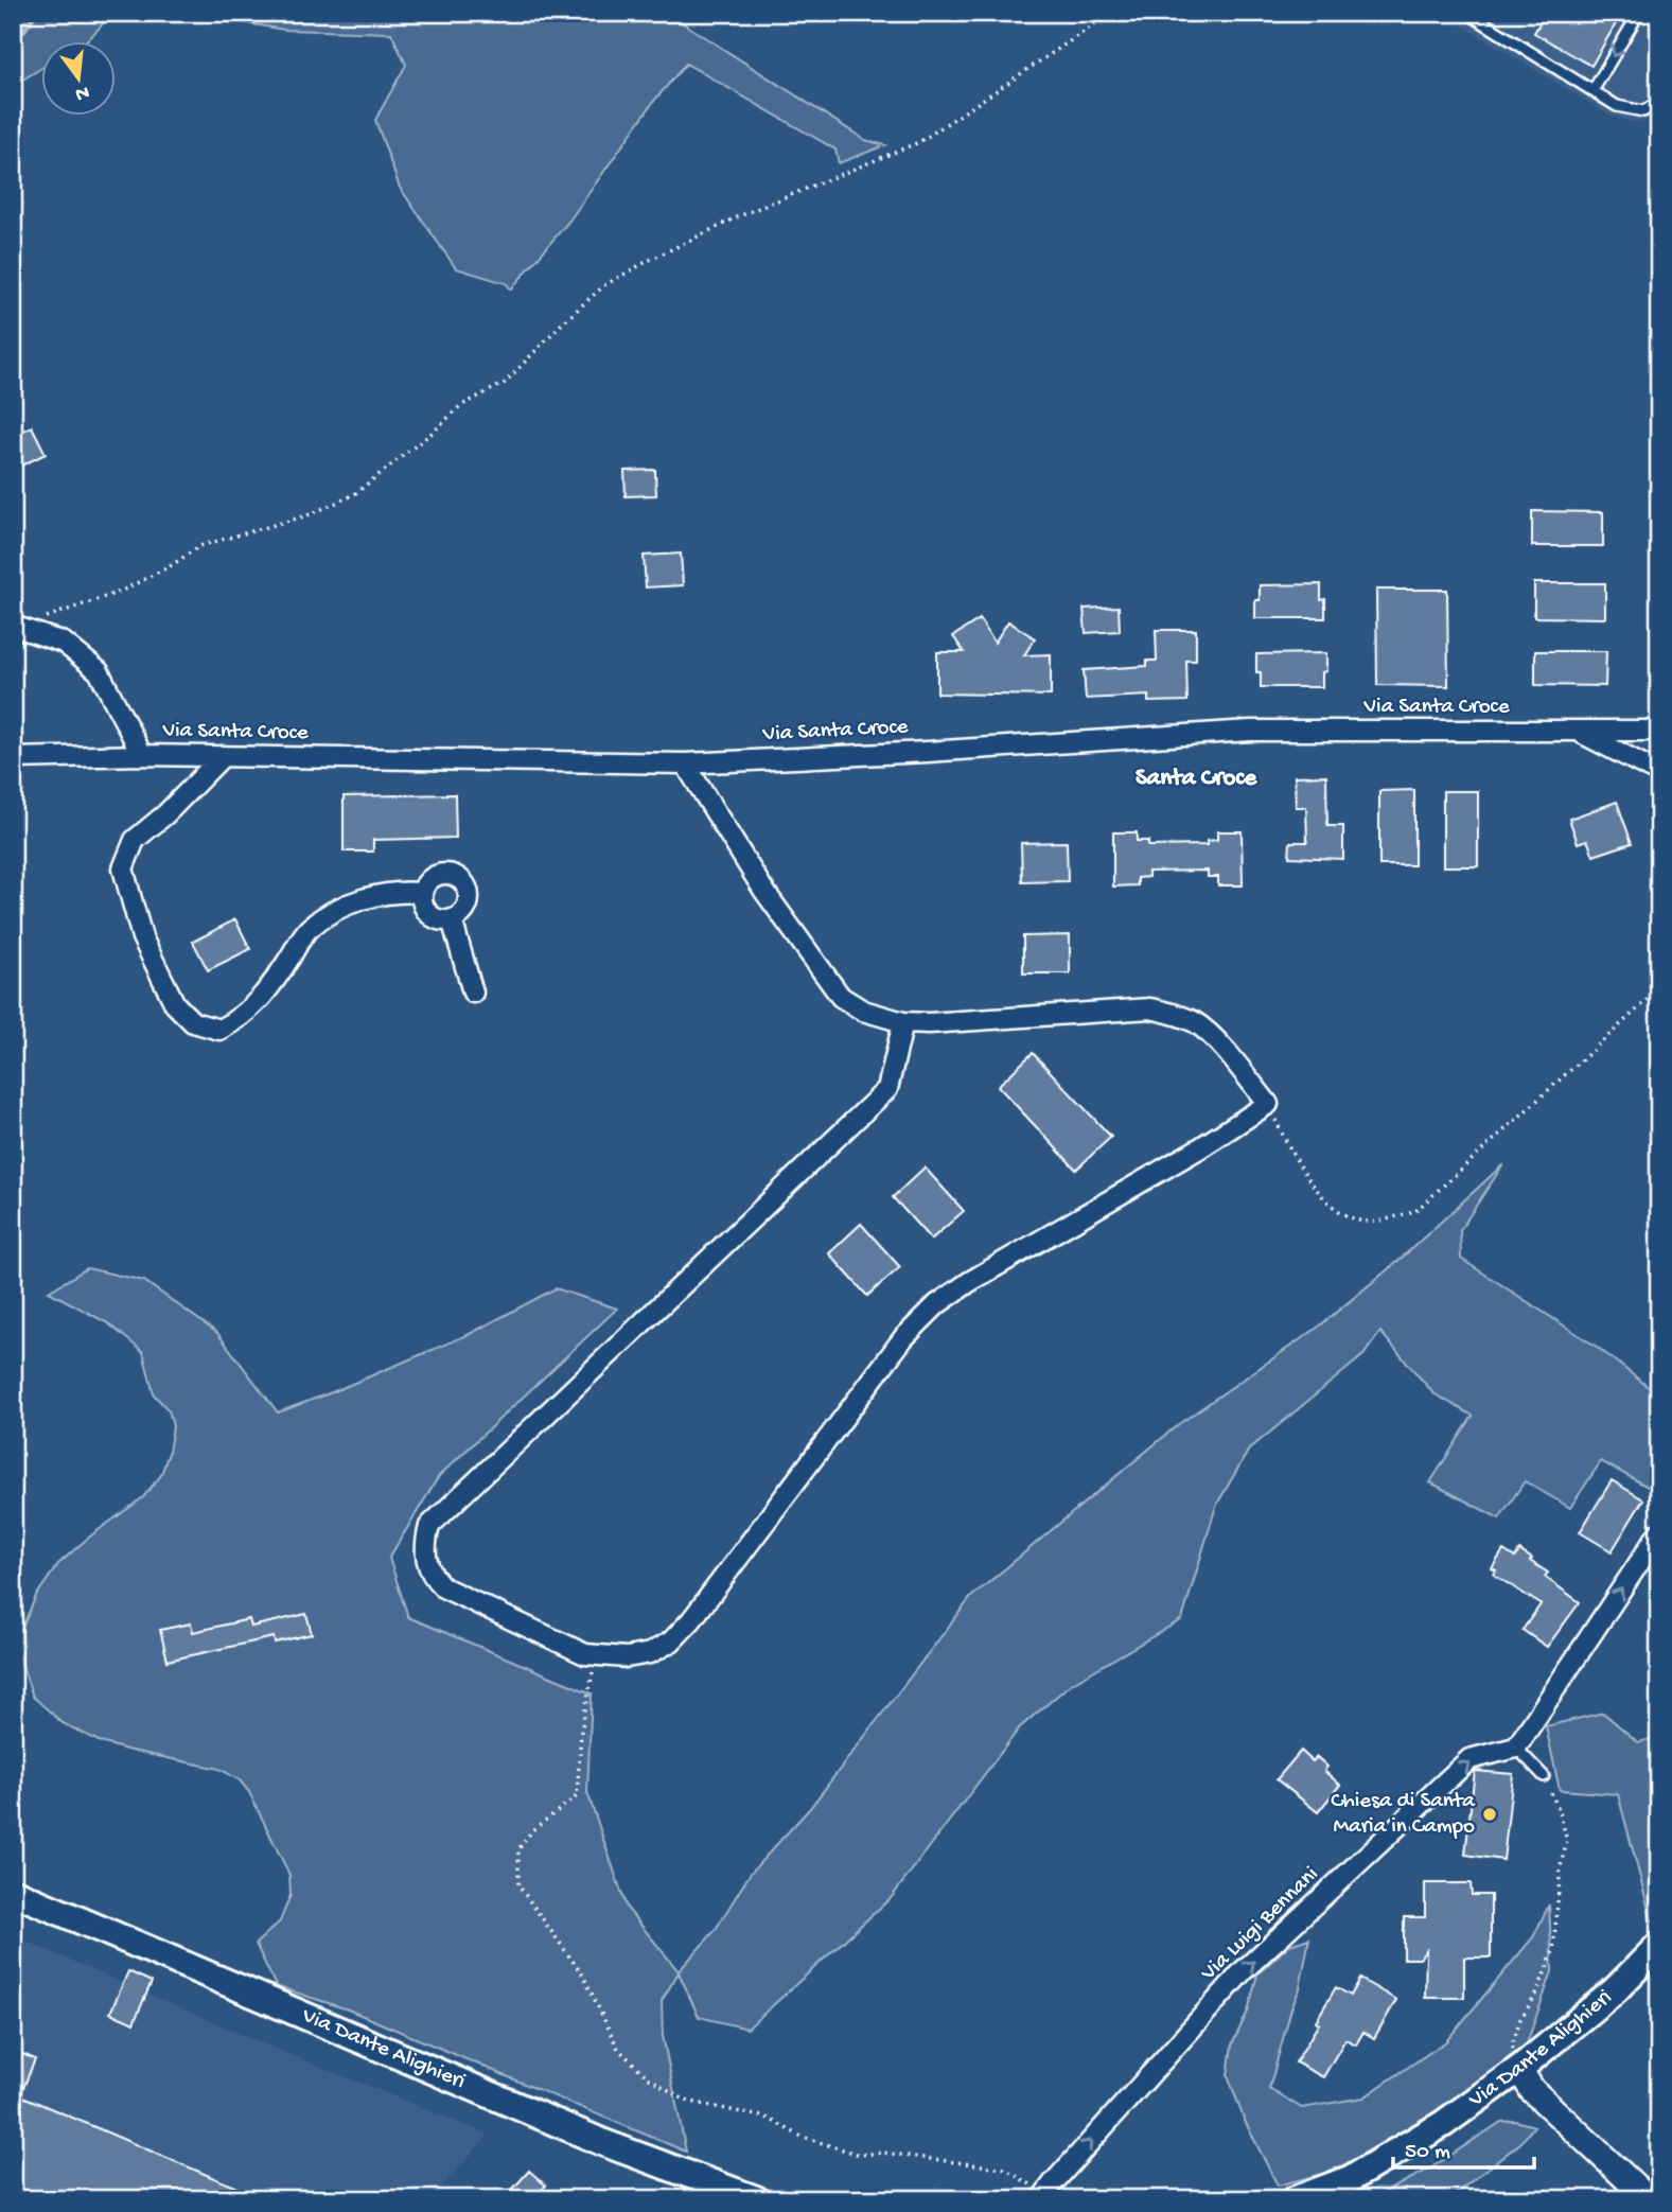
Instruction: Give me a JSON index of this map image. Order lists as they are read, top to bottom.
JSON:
{
  "streets": {
    "main road": ["Via Dante Alighieri"],
    "street": ["Via Santa Croce", "Via Luigi Bennani"]
  },
  "one_way": ["Via Luigi Bennani"],
  "districts": ["Santa Croce"],
  "places": ["Chiesa di Santa Maria in Campo"],
  "scale_bar": "50 m",
  "north": "bottom"
}
